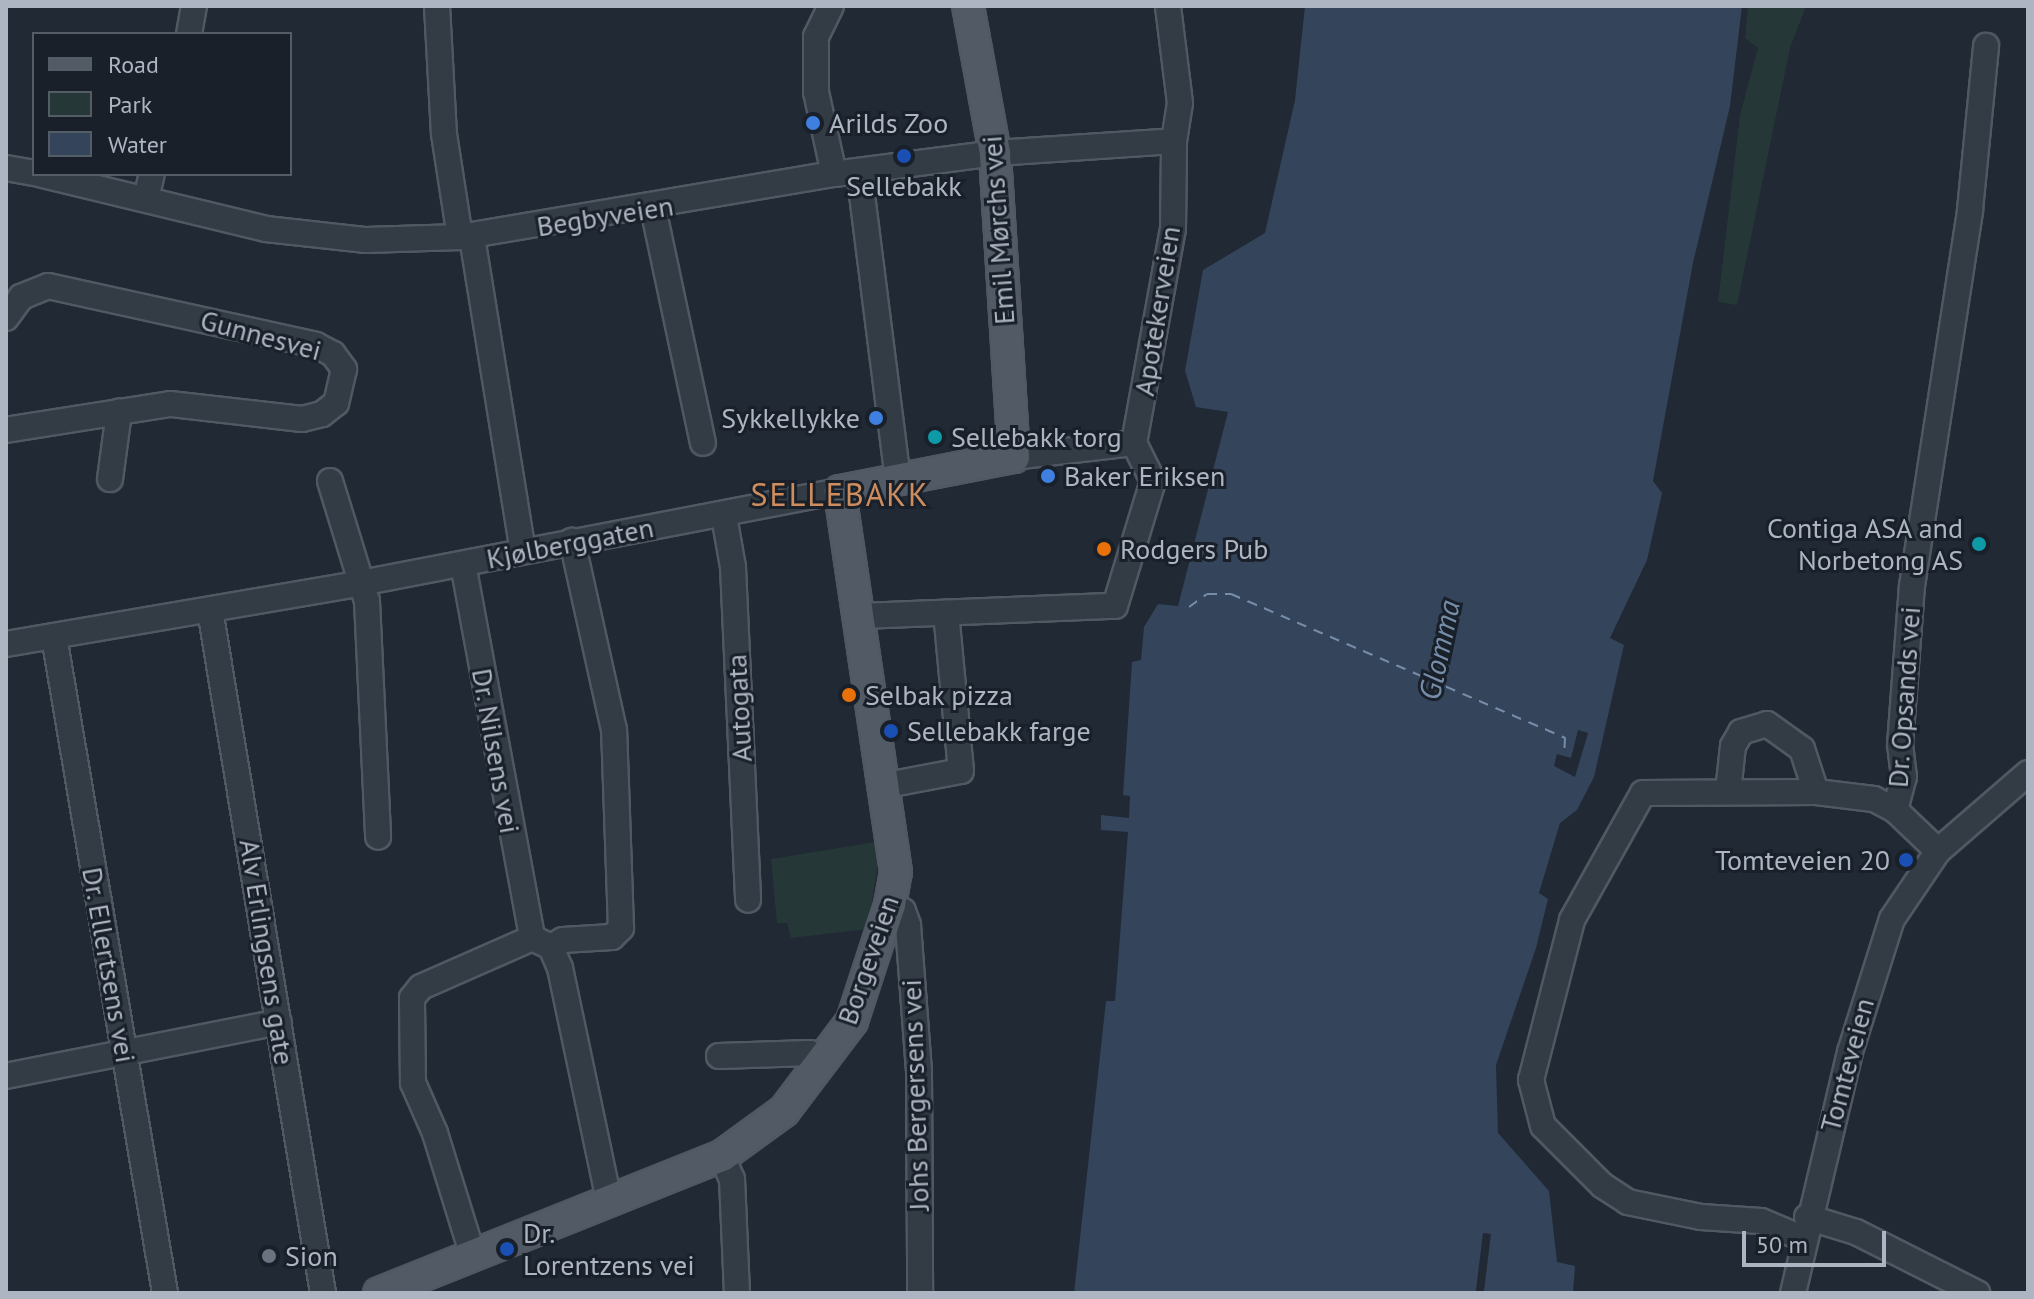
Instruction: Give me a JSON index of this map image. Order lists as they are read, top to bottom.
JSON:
{
  "streets": {
    "main road": ["Emil Mørchs vei", "Kjølberggaten", "Borgeveien"],
    "street": [
      "Begbyveien",
      "Apotekerveien",
      "Gunnesvei",
      "Dr. Opsands vei",
      "Autogata",
      "Dr. Nilsens vei",
      "Alv Erlingsens gate",
      "Dr. Ellertsens vei",
      "Tomteveien",
      "Johs Bergersens vei"
    ]
  },
  "crossings": [
    ["Begbyveien", "Emil Mørchs vei"],
    ["Begbyveien", "Apotekerveien"],
    ["Emil Mørchs vei", "Kjølberggaten"],
    ["Apotekerveien", "Kjølberggaten"],
    ["Kjølberggaten", "Autogata"],
    ["Kjølberggaten", "Dr. Nilsens vei"],
    ["Kjølberggaten", "Alv Erlingsens gate"],
    ["Kjølberggaten", "Borgeveien"],
    ["Kjølberggaten", "Dr. Ellertsens vei"],
    ["Dr. Opsands vei", "Tomteveien"],
    ["Dr. Nilsens vei", "Borgeveien"],
    ["Borgeveien", "Johs Bergersens vei"]
  ],
  "districts": ["SELLEBAKK"],
  "water": ["Glomma"],
  "places": [
    "Arilds Zoo",
    "Sellebakk",
    "Sykkellykke",
    "Sellebakk torg",
    "Baker Eriksen",
    "Contiga ASA and Norbetong AS",
    "Rodgers Pub",
    "Selbak pizza",
    "Sellebakk farge",
    "Tomteveien 20",
    "Dr. Lorentzens vei",
    "Sion"
  ],
  "legend": ["Road", "Park", "Water"],
  "scale_bar": "50 m"
}
